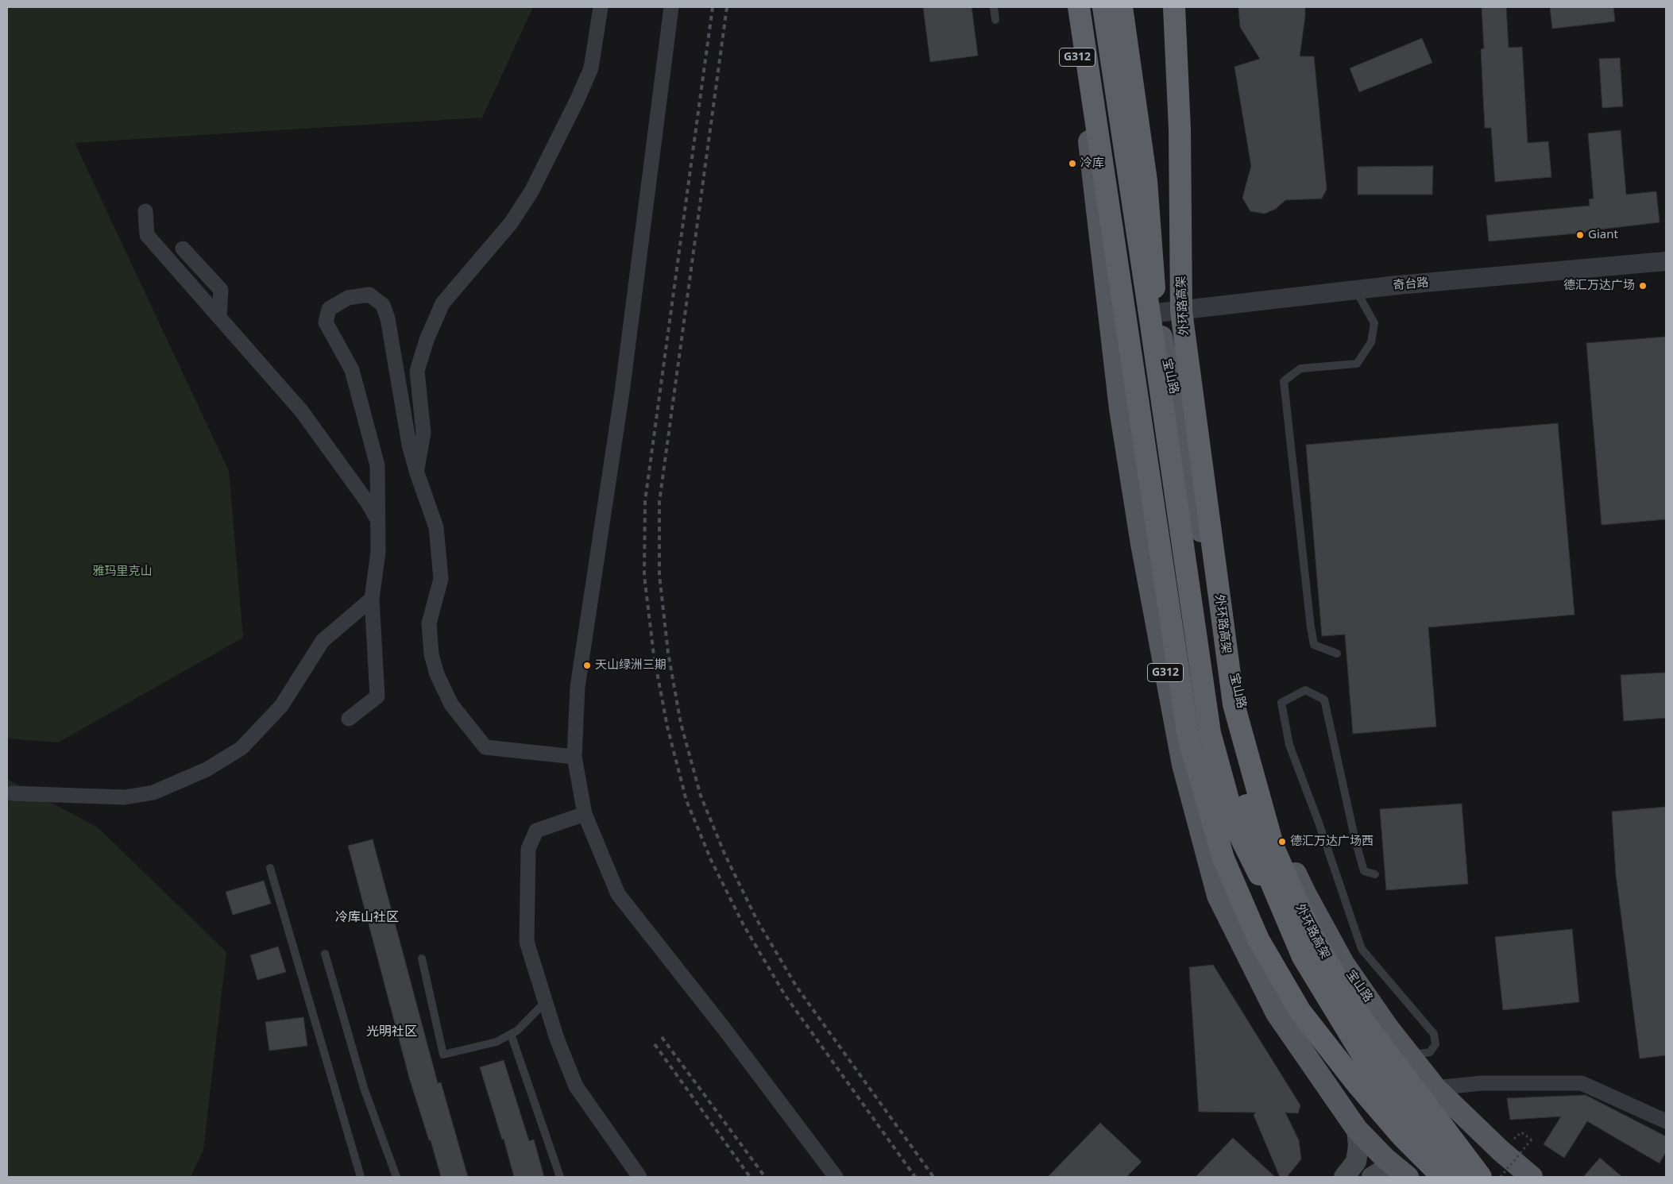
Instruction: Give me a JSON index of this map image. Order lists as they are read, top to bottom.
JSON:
{
  "streets": {
    "highway": ["外环路高架"],
    "main road": ["G312", "宝山路"],
    "street": ["奇台路"]
  },
  "crossings": [
    ["奇台路", "宝山路"]
  ],
  "districts": ["冷库山社区", "光明社区"],
  "parks": ["雅玛里克山"],
  "places": [
    "冷库",
    "Giant",
    "德汇万达广场",
    "天山绿洲三期",
    "德汇万达广场西"
  ]
}
